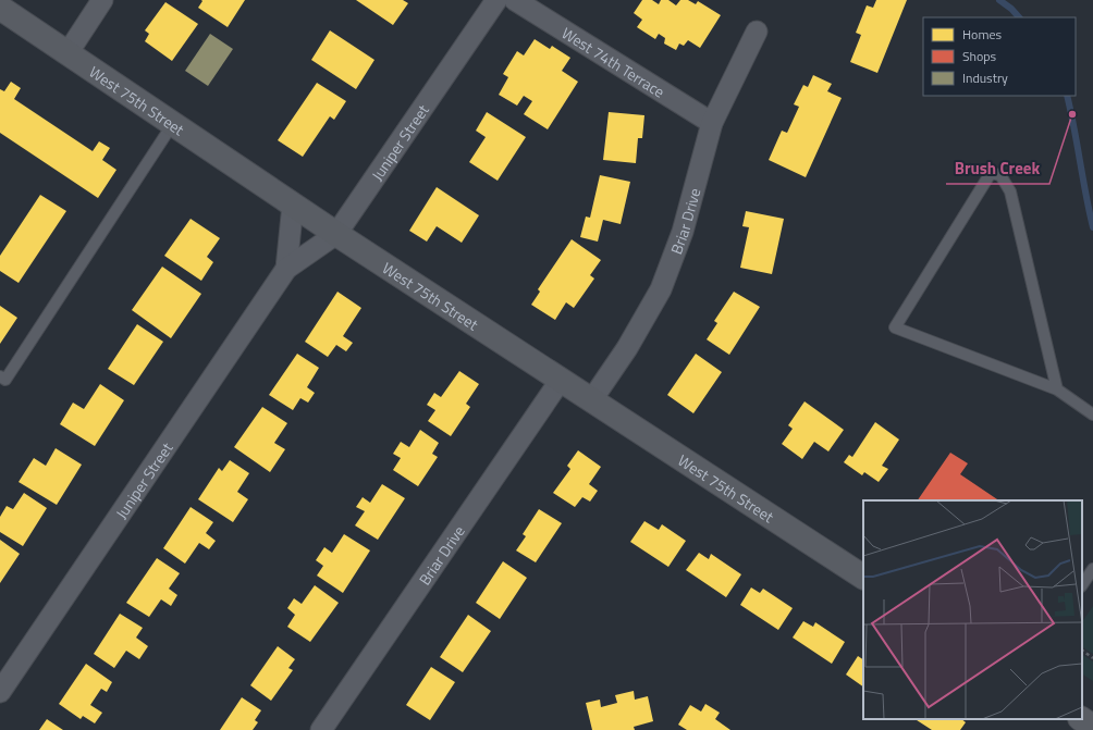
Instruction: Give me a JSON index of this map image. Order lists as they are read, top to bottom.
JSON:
{
  "streets": {
    "main road": ["West 75th Street"],
    "street": ["West 74th Terrace", "Juniper Street", "Briar Drive"]
  },
  "crossings": [
    ["West 74th Terrace", "Briar Drive"],
    ["West 75th Street", "Juniper Street"],
    ["West 75th Street", "Briar Drive"]
  ],
  "places": ["Brush Creek"],
  "legend": ["Homes", "Shops", "Industry"]
}
